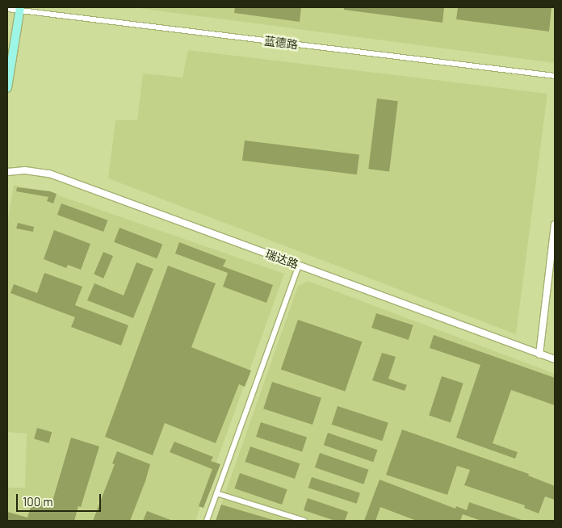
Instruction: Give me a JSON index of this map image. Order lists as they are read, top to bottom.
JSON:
{
  "streets": {
    "street": ["蓝德路", "瑞达路"]
  },
  "scale_bar": "100 m"
}
